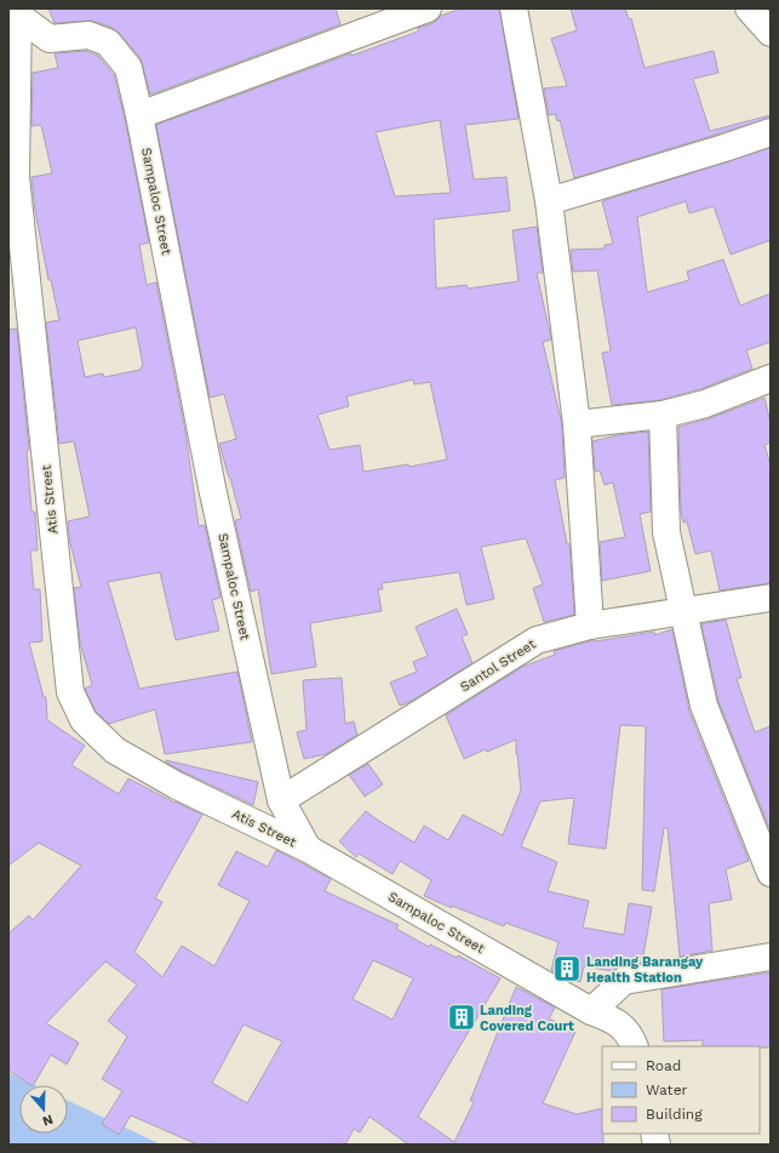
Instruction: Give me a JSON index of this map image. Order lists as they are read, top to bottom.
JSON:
{
  "streets": {
    "street": ["Sampaloc Street", "Atis Street", "Santol Street"]
  },
  "crossings": [
    ["Sampaloc Street", "Atis Street"],
    ["Sampaloc Street", "Santol Street"]
  ],
  "places": {
    "building": ["Landing Barangay Health Station", "Landing Covered Court"]
  },
  "legend": ["Road", "Water", "Building"],
  "north": "bottom"
}
